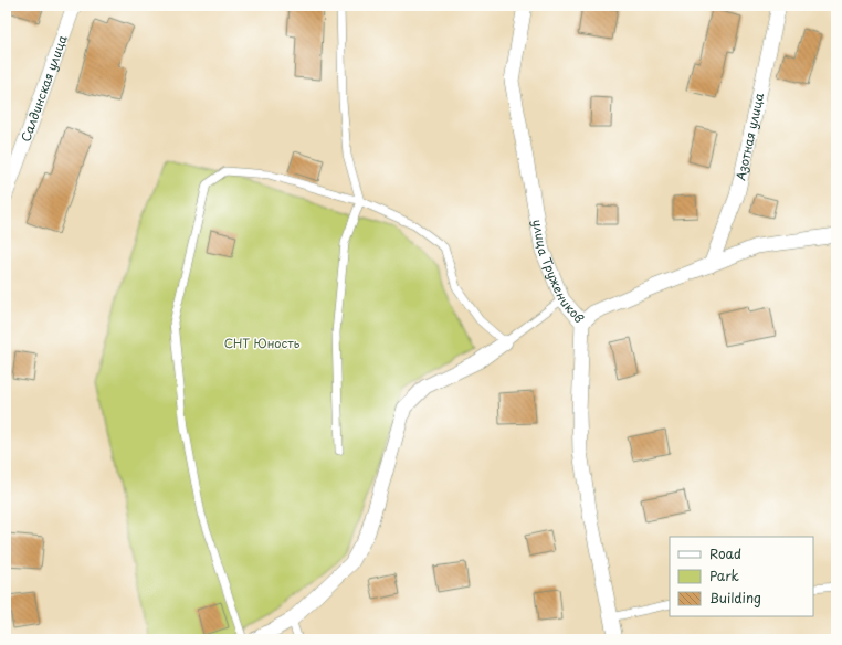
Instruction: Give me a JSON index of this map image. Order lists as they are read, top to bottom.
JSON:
{
  "streets": {
    "street": ["Салдинская улица", "Азотная улица", "улица Тружеников"]
  },
  "parks": ["СНТ Юность"],
  "legend": ["Road", "Park", "Building"]
}
